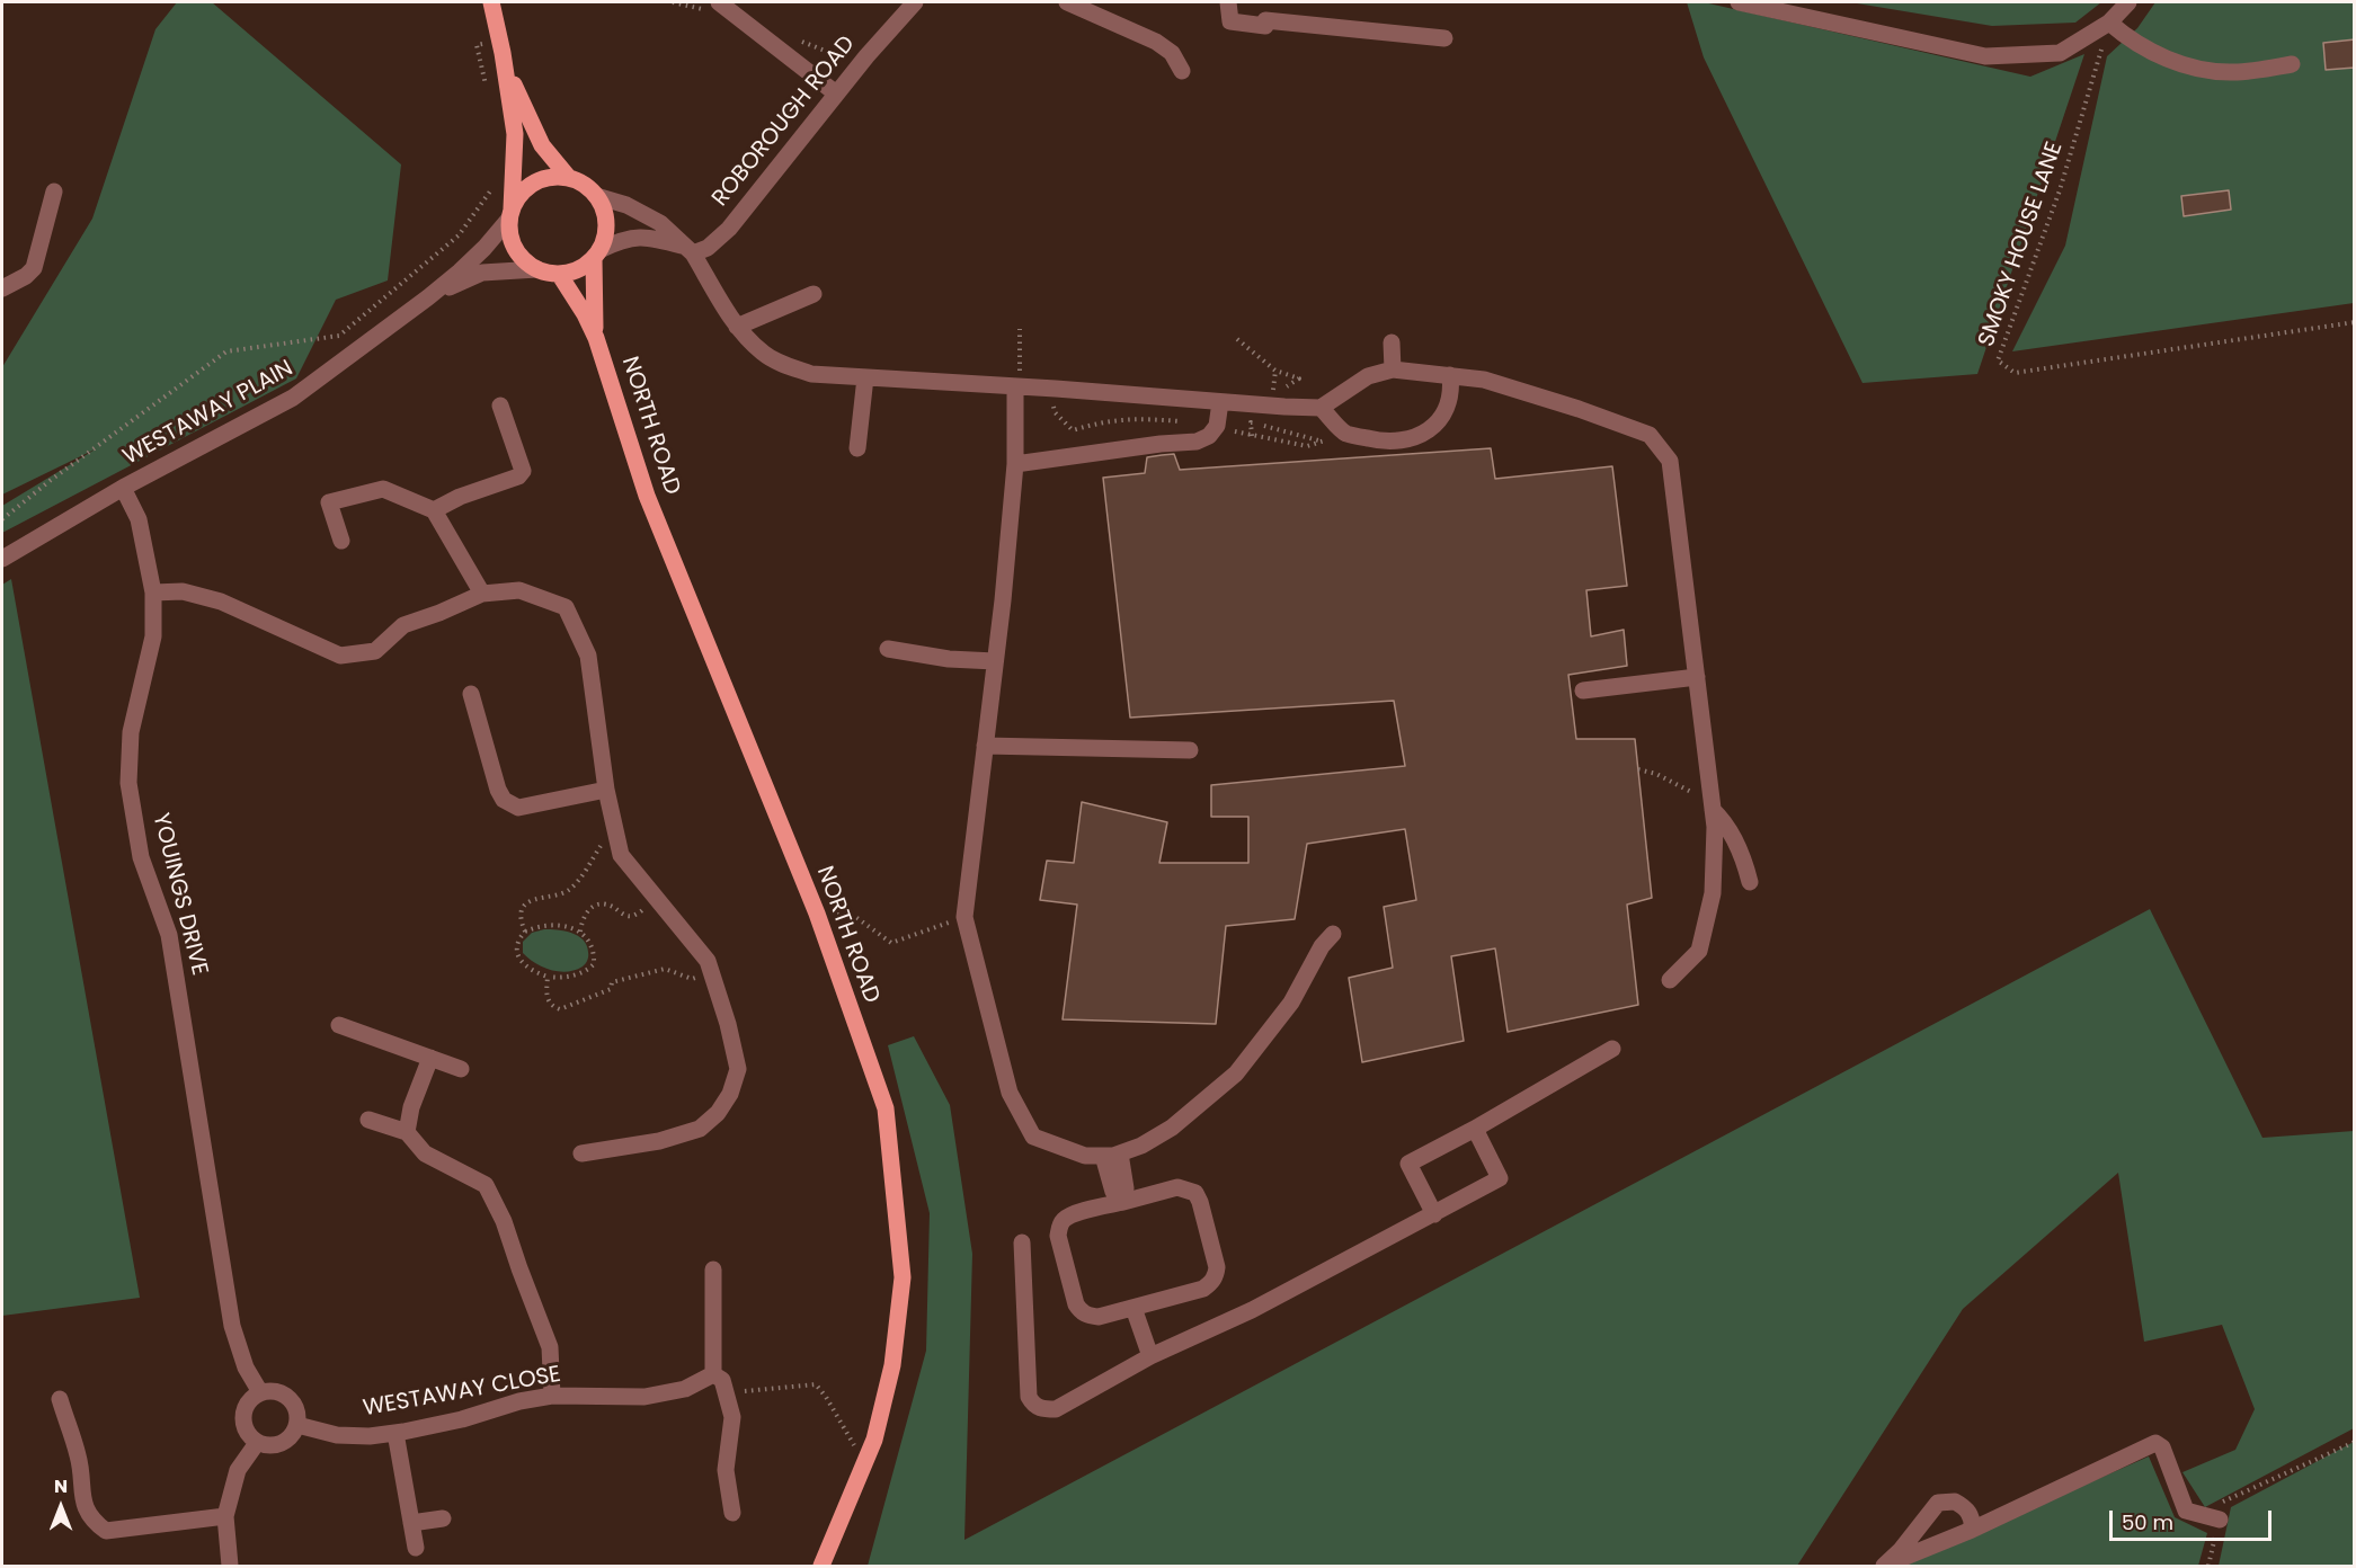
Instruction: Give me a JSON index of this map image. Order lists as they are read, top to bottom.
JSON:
{
  "streets": {
    "main road": ["NORTH ROAD"],
    "street": [
      "ROBOROUGH ROAD",
      "WESTAWAY PLAIN",
      "YOUINGS DRIVE",
      "WESTAWAY CLOSE"
    ],
    "path": ["SMOKY HOUSE LANE"]
  },
  "crossings": [
    ["WESTAWAY PLAIN", "NORTH ROAD"],
    ["WESTAWAY PLAIN", "YOUINGS DRIVE"],
    ["YOUINGS DRIVE", "WESTAWAY CLOSE"]
  ],
  "scale_bar": "50 m",
  "north": "top"
}
